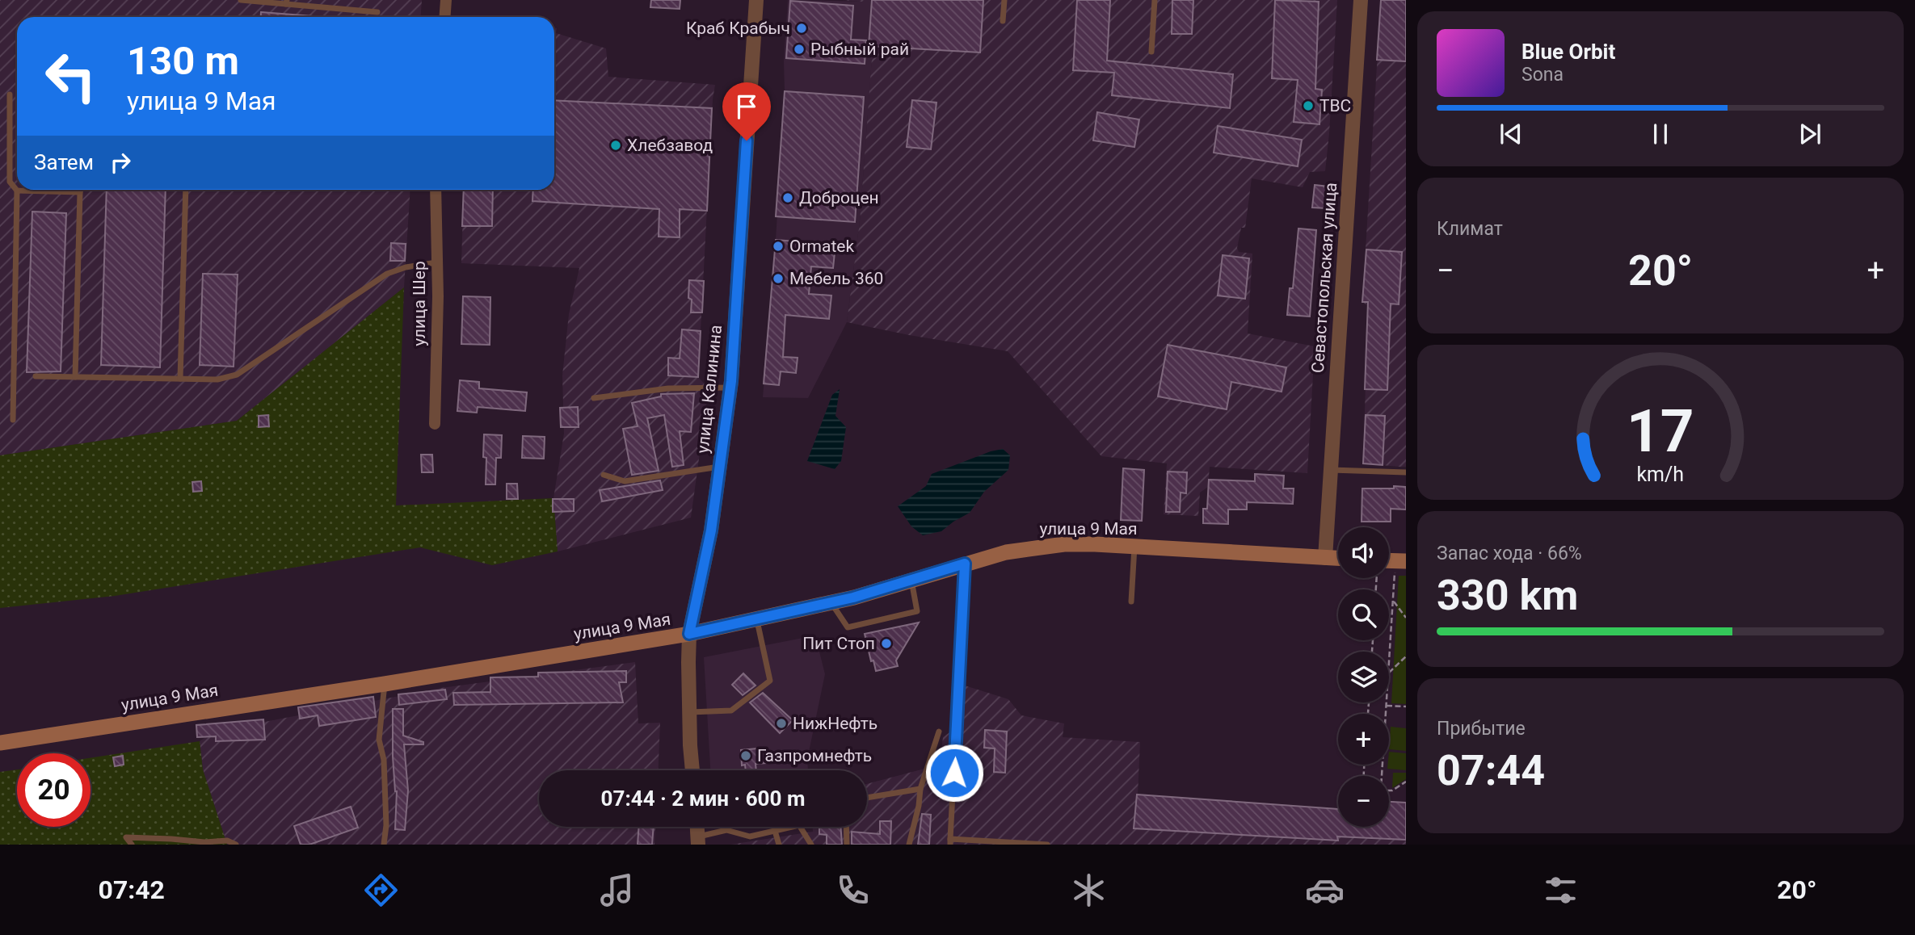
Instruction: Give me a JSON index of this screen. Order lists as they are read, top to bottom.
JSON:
{
  "streets": {
    "main road": ["улица 9 Мая"],
    "street": ["Севастопольская улица", "улица Шер", "улица Калинина"]
  },
  "crossings": [
    ["Севастопольская улица", "улица 9 Мая"],
    ["улица Калинина", "улица 9 Мая"]
  ],
  "places": [
    "Краб Крабыч",
    "Рыбный рай",
    "ТВС",
    "Хлебзавод",
    "Доброцен",
    "Ormatek",
    "Мебель 360",
    "Пит Стоп",
    "НижНефть",
    "Газпромнефть"
  ],
  "page": {
    "turn": ["130 m", "улица 9 Мая"],
    "song": ["Blue Orbit", "Sona"],
    "then": "Затем",
    "tile": [
      "Климат",
      ["Запас хода · 66%", "330 km"],
      ["Прибытие", "07:44"]
    ],
    "heat": ["−", "20°", "+"],
    "map_buttons": ["+", "−"],
    "limit": "20",
    "trip": "07:44 · 2 мин · 600 m",
    "tabs": ["07:42", "20°"],
    "gauge": ["17", "km/h"]
  }
}
